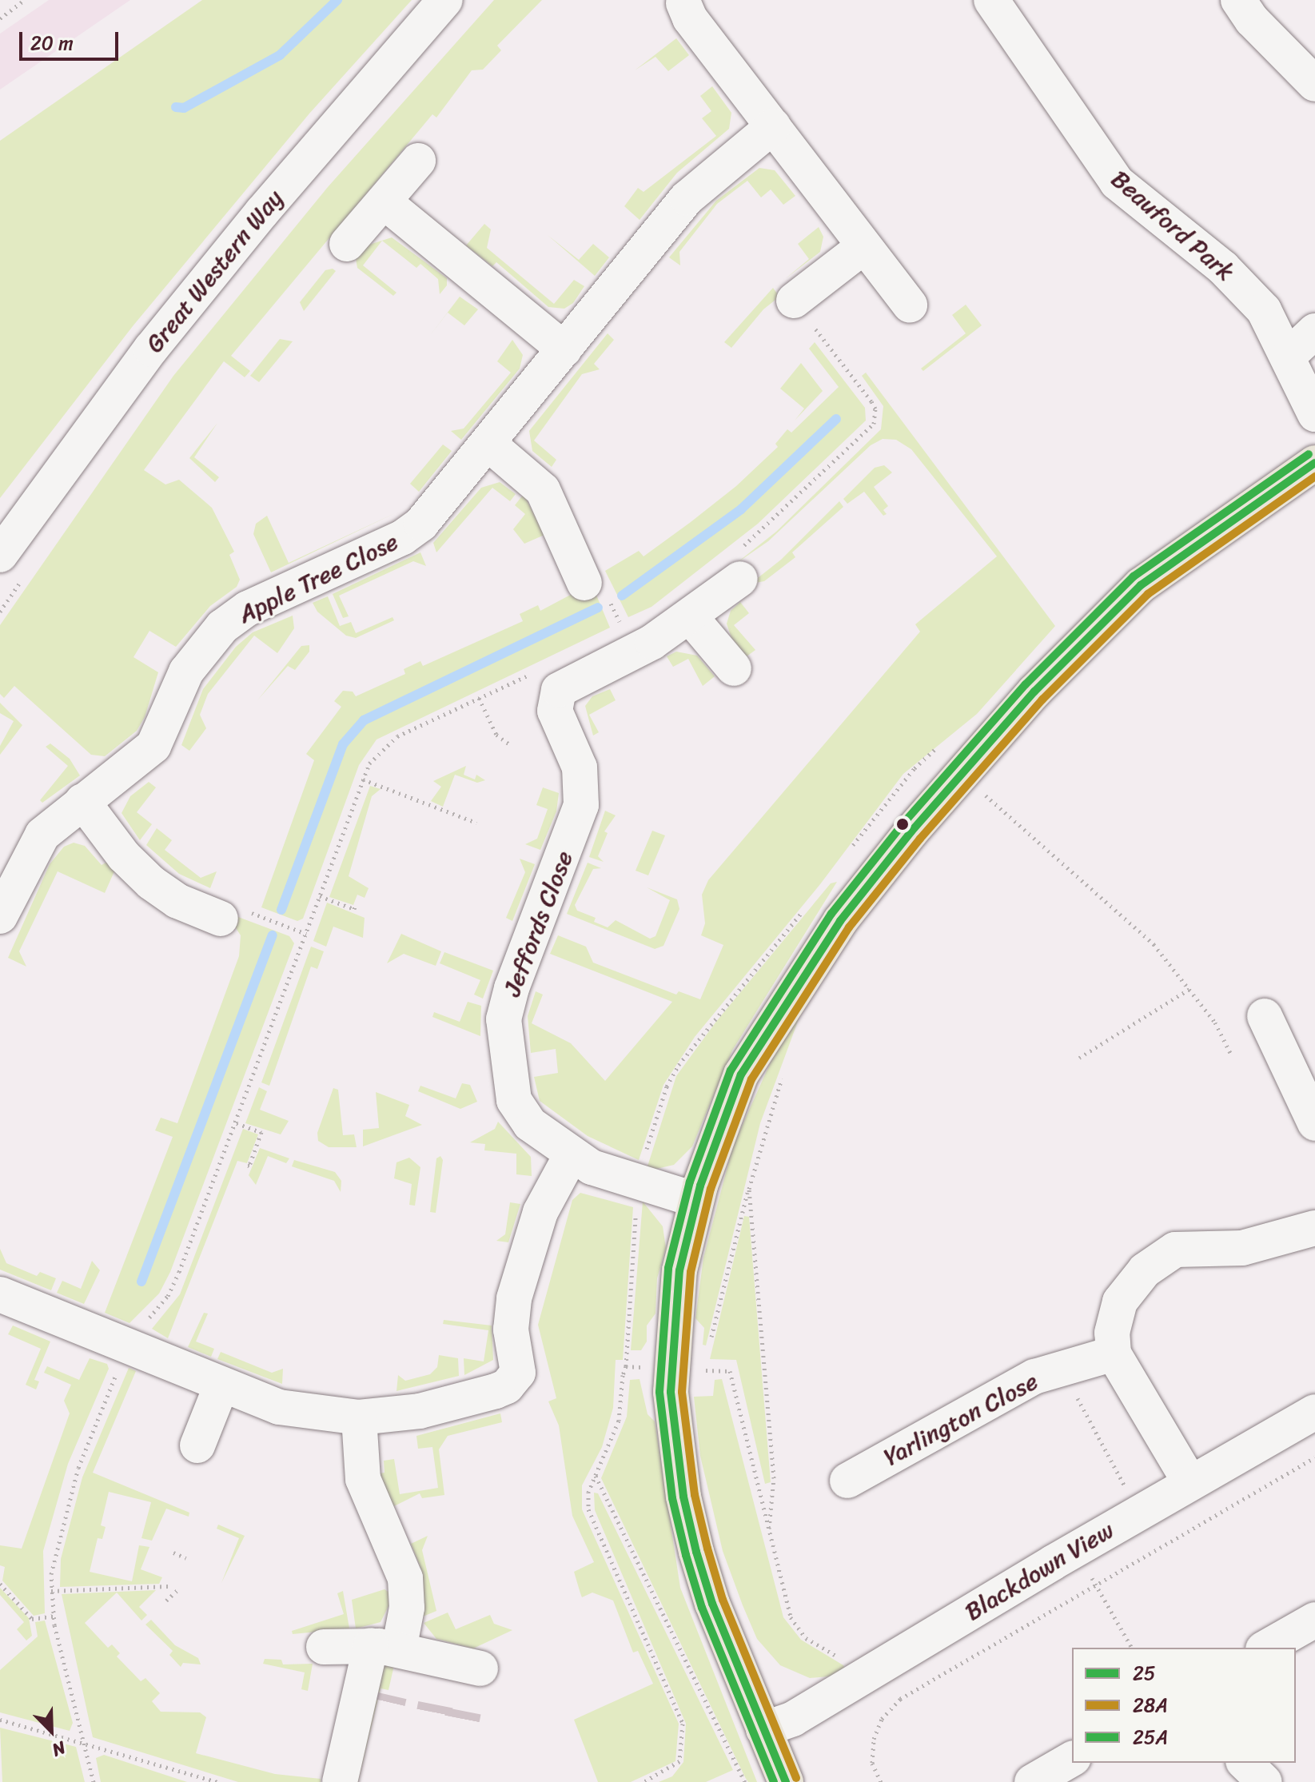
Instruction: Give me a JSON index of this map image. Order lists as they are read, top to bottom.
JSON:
{
  "streets": {
    "street": [
      "Beauford Park",
      "Great Western Way",
      "Apple Tree Close",
      "Jeffords Close",
      "Yarlington Close",
      "Blackdown View"
    ]
  },
  "lines": ["transit line 25A", "transit line 25", "transit line 28A"],
  "legend": ["25", "28A", "25A"],
  "scale_bar": "20 m",
  "north": "bottom right"
}
